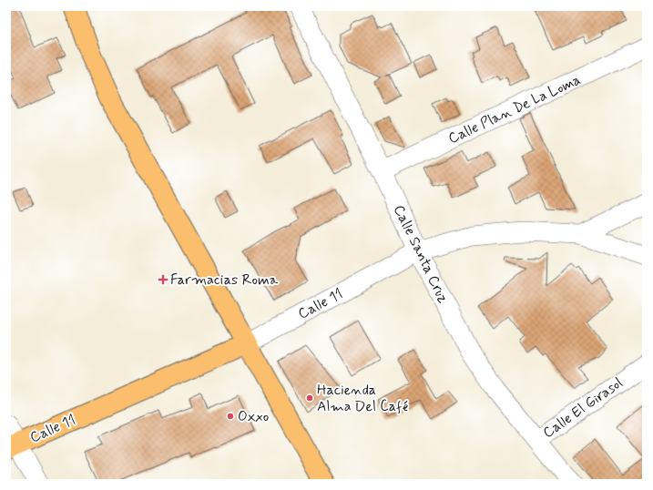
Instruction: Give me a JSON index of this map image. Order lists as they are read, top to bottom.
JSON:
{
  "streets": {
    "main road": ["Calle 11"],
    "street": ["Calle Plan De La Loma", "Calle Santa Cruz", "Calle El Girasol"]
  },
  "crossings": [
    ["Calle Plan De La Loma", "Calle Santa Cruz"],
    ["Calle Santa Cruz", "Calle 11"],
    ["Calle Santa Cruz", "Calle El Girasol"]
  ],
  "places": {
    "health": ["Farmacias Roma"],
    "other": ["Hacienda Alma Del Café", "Oxxo"]
  }
}
